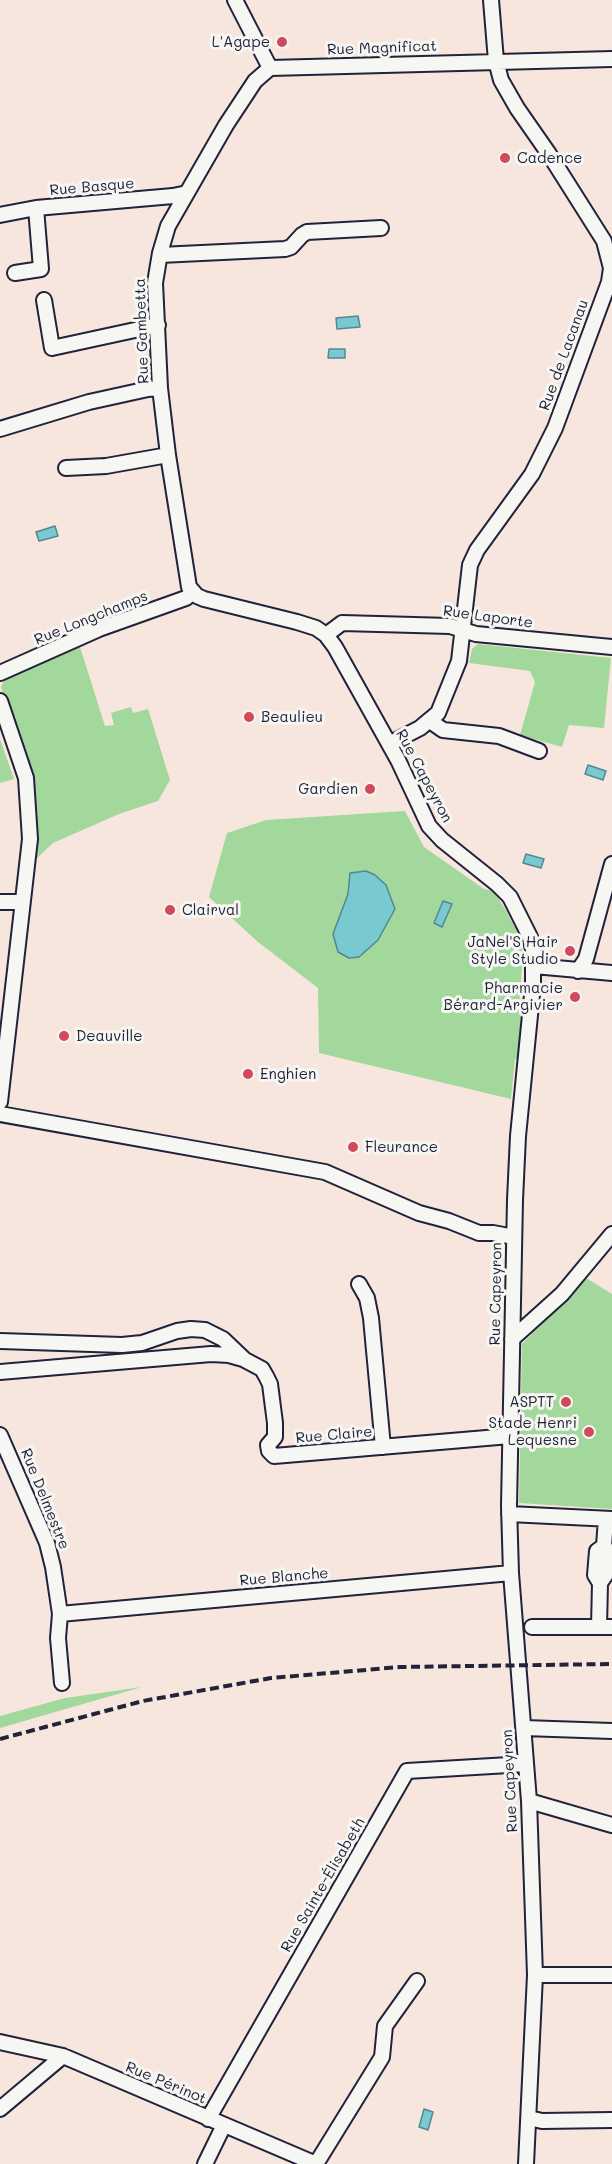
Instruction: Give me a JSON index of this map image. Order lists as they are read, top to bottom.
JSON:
{
  "streets": {
    "street": [
      "Rue Magnificat",
      "Rue Basque",
      "Rue Gambetta",
      "Rue de Lacanau",
      "Rue Laporte",
      "Rue Longchamps",
      "Rue Capeyron",
      "Rue Claire",
      "Rue Delmestre",
      "Rue Blanche",
      "Rue Sainte-Élisabeth",
      "Rue Périnot"
    ]
  },
  "crossings": [
    ["Rue Magnificat", "Rue Gambetta"],
    ["Rue Magnificat", "Rue de Lacanau"],
    ["Rue Basque", "Rue Gambetta"],
    ["Rue Gambetta", "Rue Longchamps"],
    ["Rue de Lacanau", "Rue Laporte"],
    ["Rue Laporte", "Rue Capeyron"],
    ["Rue Capeyron", "Rue Claire"],
    ["Rue Capeyron", "Rue Blanche"],
    ["Rue Capeyron", "Rue Sainte-Élisabeth"],
    ["Rue Delmestre", "Rue Blanche"],
    ["Rue Sainte-Élisabeth", "Rue Périnot"]
  ],
  "places": [
    "L'Agape",
    "Cadence",
    "Beaulieu",
    "Gardien",
    "Clairval",
    "JaNel'S Hair Style Studio",
    "Pharmacie Bérard-Argivier",
    "Deauville",
    "Enghien",
    "Fleurance",
    "ASPTT",
    "Stade Henri Lequesne"
  ]
}
